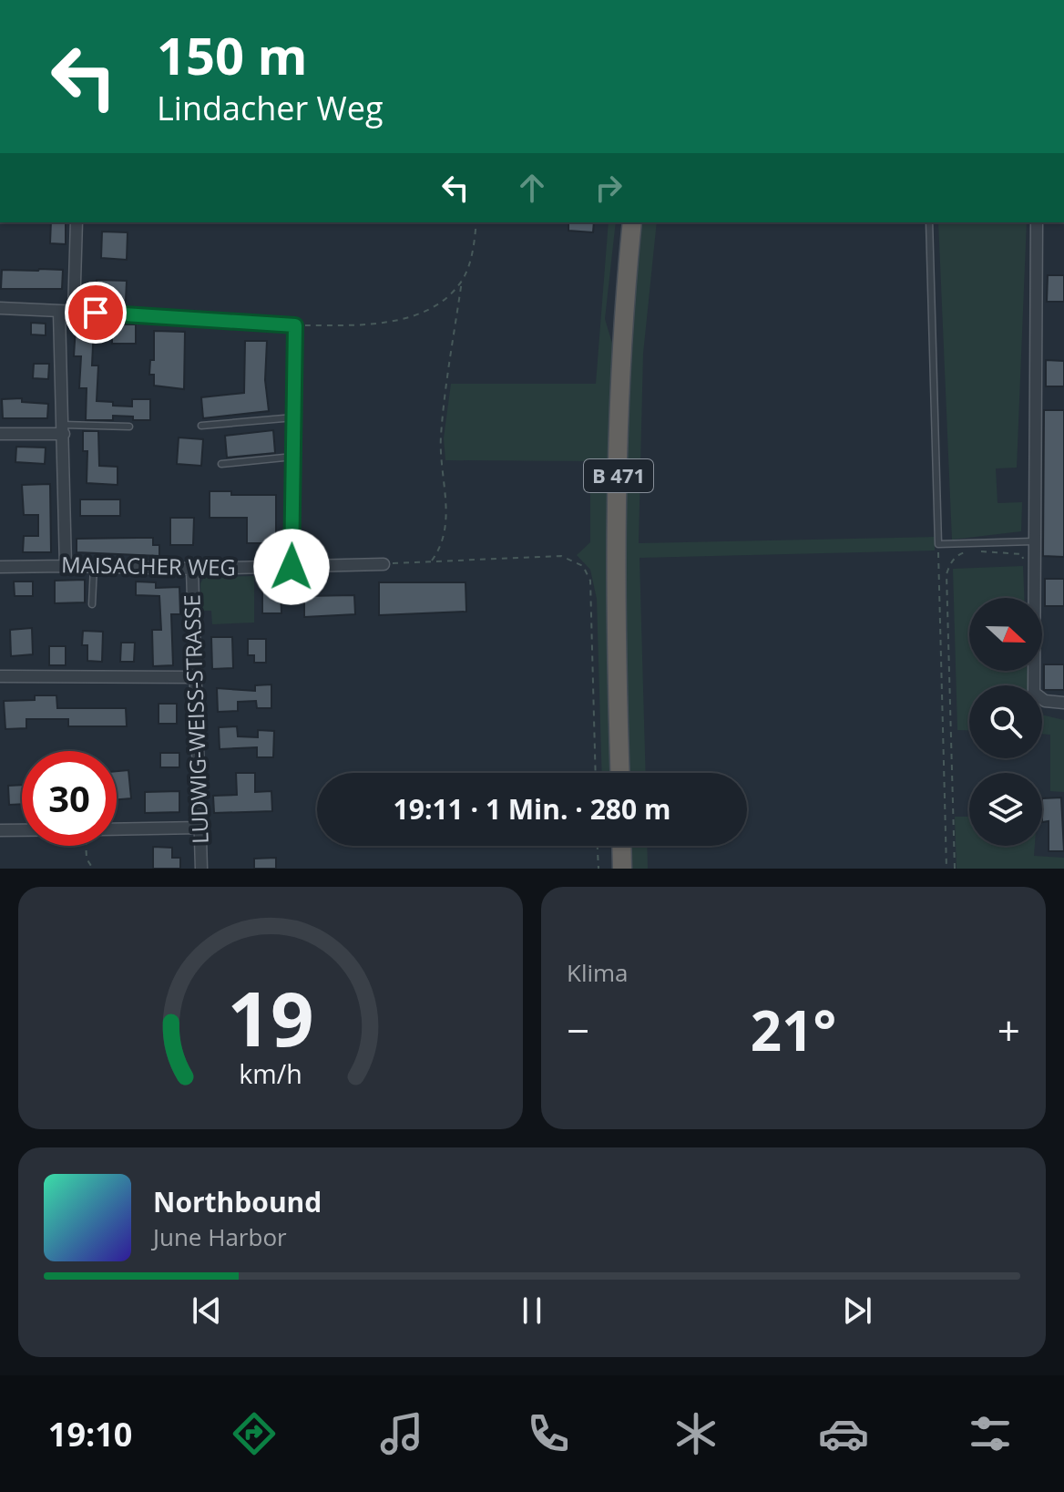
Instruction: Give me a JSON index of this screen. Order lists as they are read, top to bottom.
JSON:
{
  "streets": {
    "highway": ["B 471"],
    "street": ["MAISACHER WEG", "LUDWIG-WEISS-STRASSE"]
  },
  "crossings": [
    ["MAISACHER WEG", "LUDWIG-WEISS-STRASSE"]
  ],
  "north": "right",
  "page": {
    "turn": ["150 m", "Lindacher Weg"],
    "limit": "30",
    "trip": "19:11 · 1 Min. · 280 m",
    "tile": "Klima",
    "heat": ["−", "21°", "+"],
    "song": ["Northbound", "June Harbor"],
    "tabs": "19:10",
    "gauge": ["19", "km/h"]
  }
}
